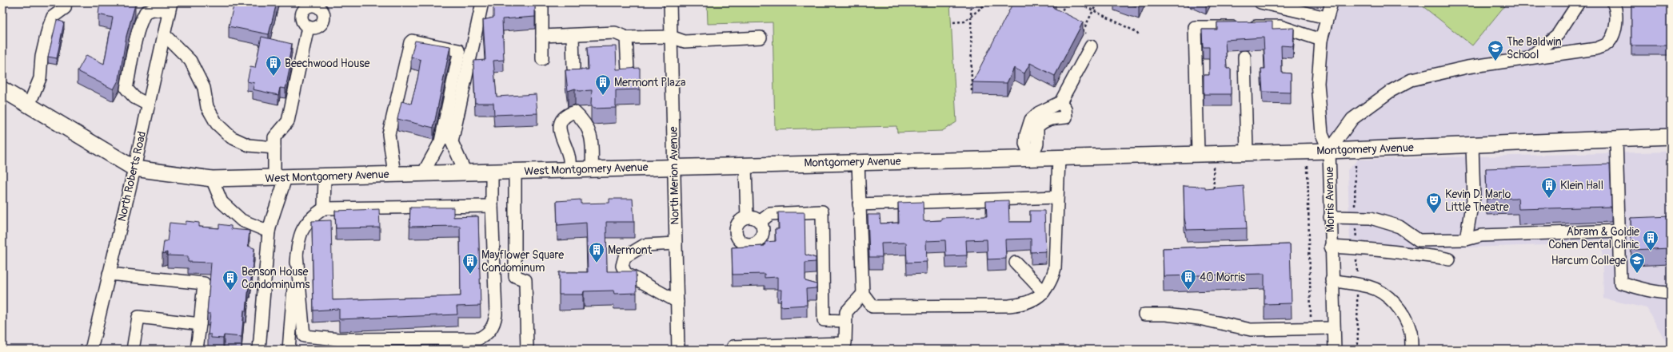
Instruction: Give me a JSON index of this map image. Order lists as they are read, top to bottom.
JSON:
{
  "streets": {
    "main road": ["Montgomery Avenue", "West Montgomery Avenue"],
    "street": ["North Merion Avenue", "North Roberts Road", "Morris Avenue"]
  },
  "crossings": [
    ["Montgomery Avenue", "West Montgomery Avenue"],
    ["Montgomery Avenue", "North Merion Avenue"],
    ["Montgomery Avenue", "Morris Avenue"],
    ["West Montgomery Avenue", "North Merion Avenue"],
    ["West Montgomery Avenue", "North Roberts Road"]
  ],
  "places": {
    "school or university": ["The Baldwin School", "Harcum College"],
    "building": [
      "Beechwood House",
      "Mermont Plaza",
      "Klein Hall",
      "Abram & Goldie Cohen Dental Clinic",
      "Mermont",
      "Mayflower Square Condominum",
      "40 Morris",
      "Benson House Condominums"
    ],
    "theatre": ["Kevin D. Marlo Little Theatre"]
  }
}
